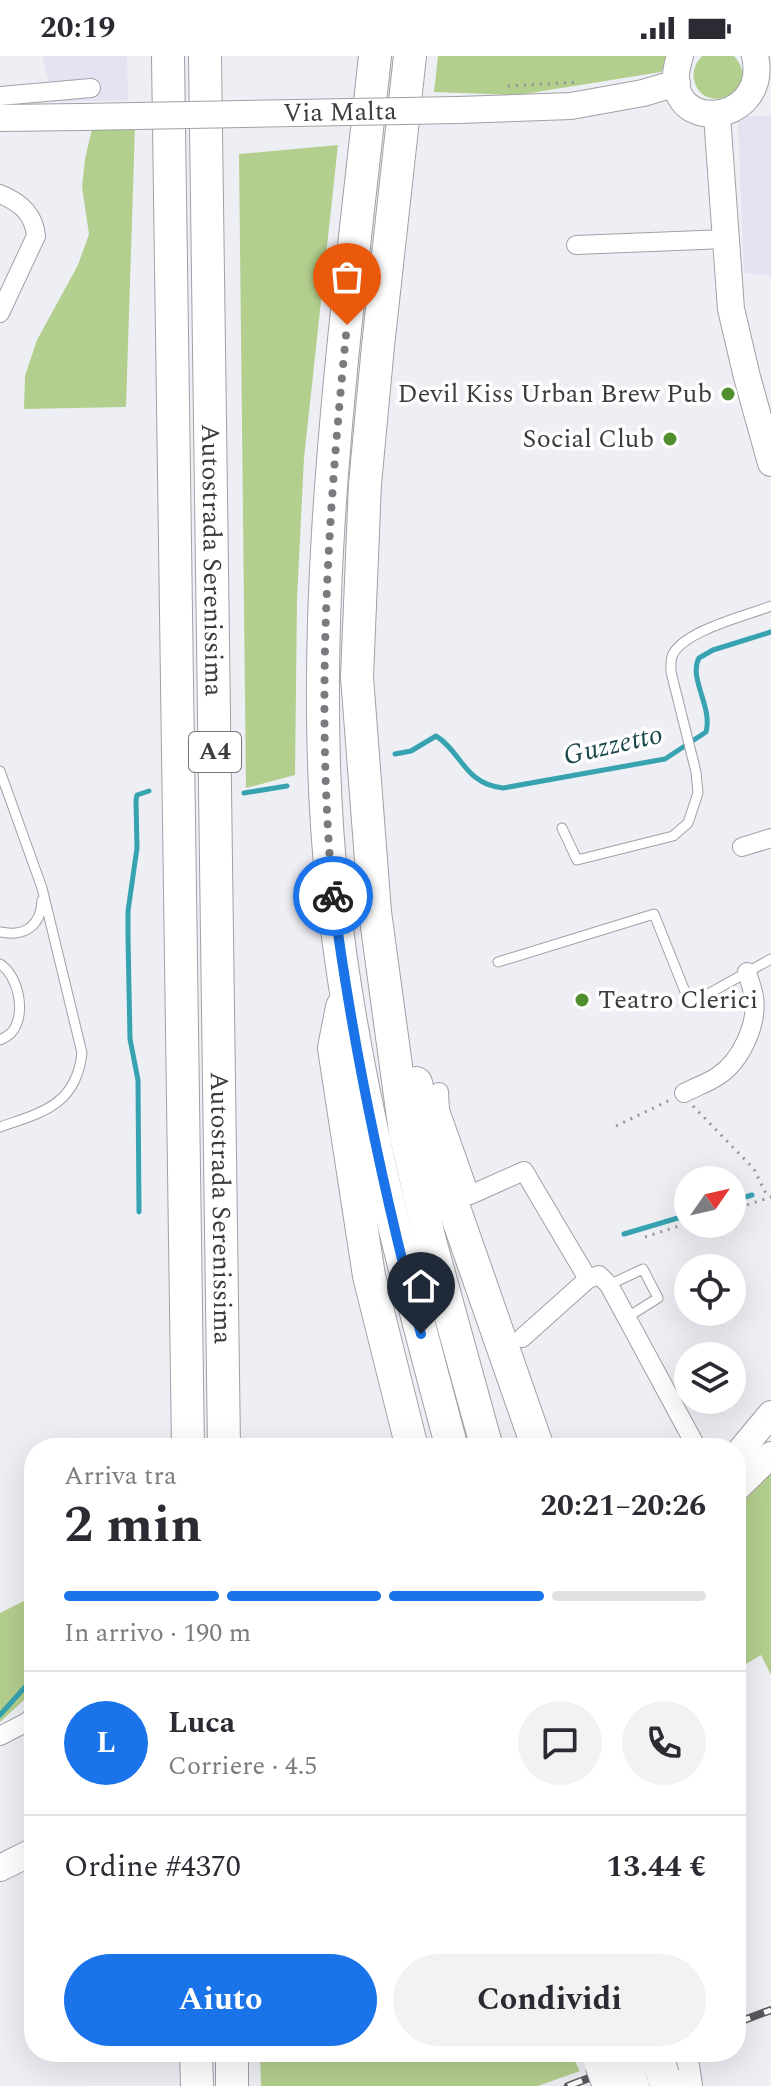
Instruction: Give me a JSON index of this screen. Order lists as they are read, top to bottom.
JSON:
{
  "streets": {
    "highway": ["Autostrada Serenissima", "A4"],
    "street": ["Via Malta"]
  },
  "water": ["Guzzetto"],
  "places": ["Devil Kiss Urban Brew Pub", "Social Club", "Teatro Clerici"],
  "north": "top right",
  "page": {
    "status": "20:19",
    "heading": ["2 min", "Arriva tra", "20:21–20:26"],
    "panel": [
      "Luca",
      "Corriere · 4.5",
      "Ordine #4370",
      "13.44 €"
    ],
    "bar": "In arrivo · 190 m",
    "round": "L",
    "buttons": ["Aiuto", "Condividi"]
  }
}
